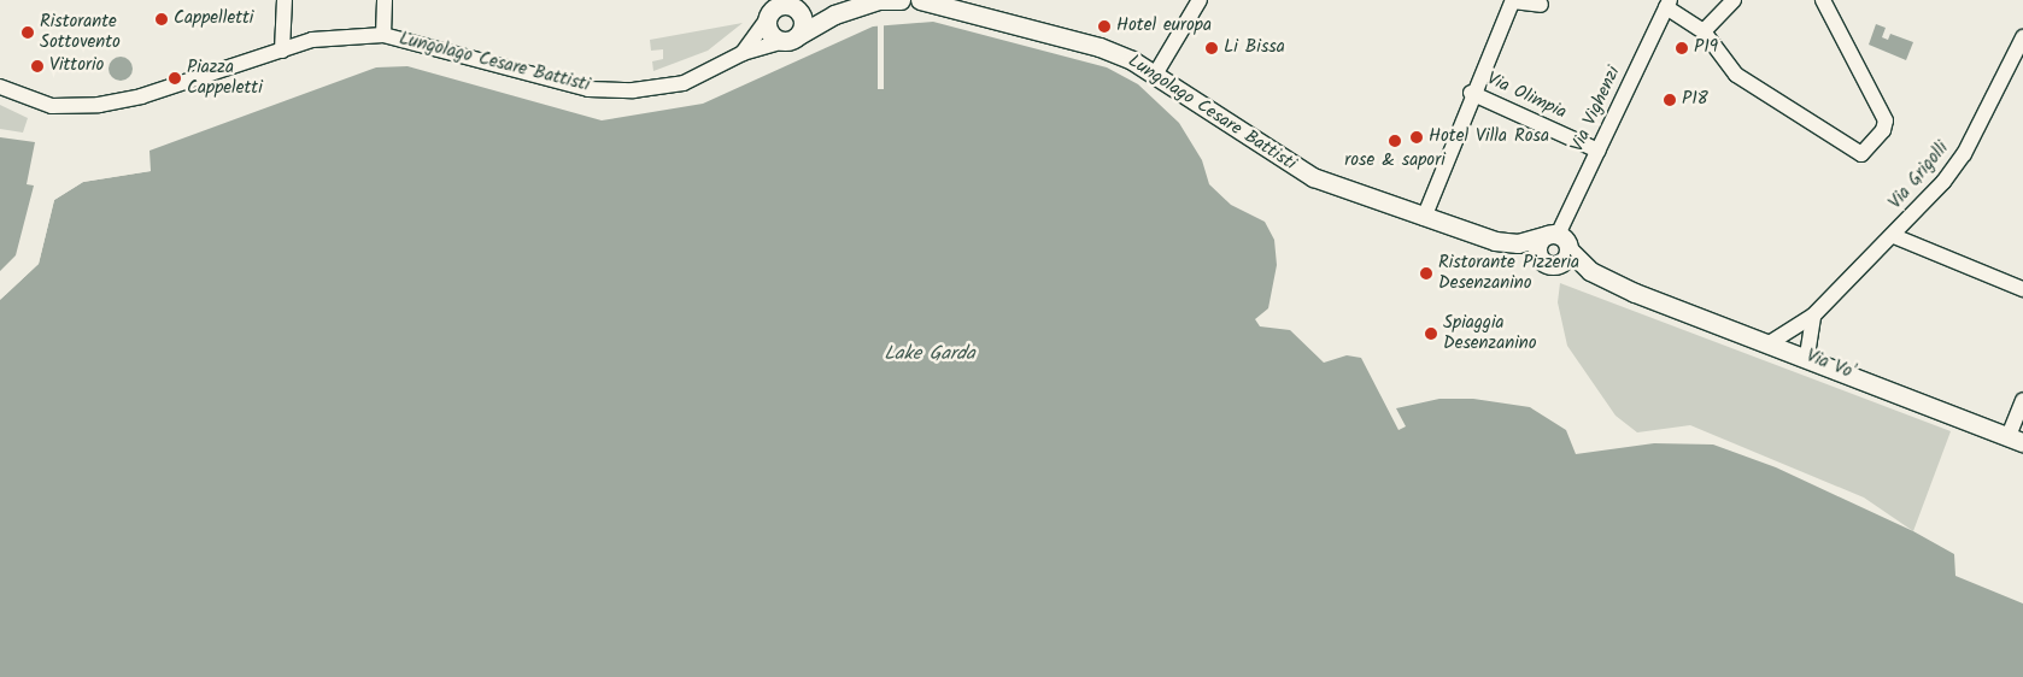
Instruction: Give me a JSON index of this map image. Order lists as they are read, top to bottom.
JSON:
{
  "streets": {
    "street": [
      "Lungolago Cesare Battisti",
      "Via Olimpia",
      "Via Vighenzi",
      "Via Grigolli",
      "Via Vo'"
    ]
  },
  "crossings": [
    ["Lungolago Cesare Battisti", "Via Olimpia"],
    ["Lungolago Cesare Battisti", "Via Vighenzi"],
    ["Lungolago Cesare Battisti", "Via Vo'"],
    ["Via Olimpia", "Via Vighenzi"],
    ["Via Grigolli", "Via Vo'"]
  ],
  "water": ["Lake Garda"],
  "places": [
    "Cappelletti",
    "Hotel europa",
    "Ristorante Sottovento",
    "Li Bissa",
    "P19",
    "Vittorio",
    "Piazza Cappeletti",
    "P18",
    "Hotel Villa Rosa",
    "rose & sapori",
    "Ristorante Pizzeria Desenzanino",
    "Spiaggia Desenzanino"
  ]
}
